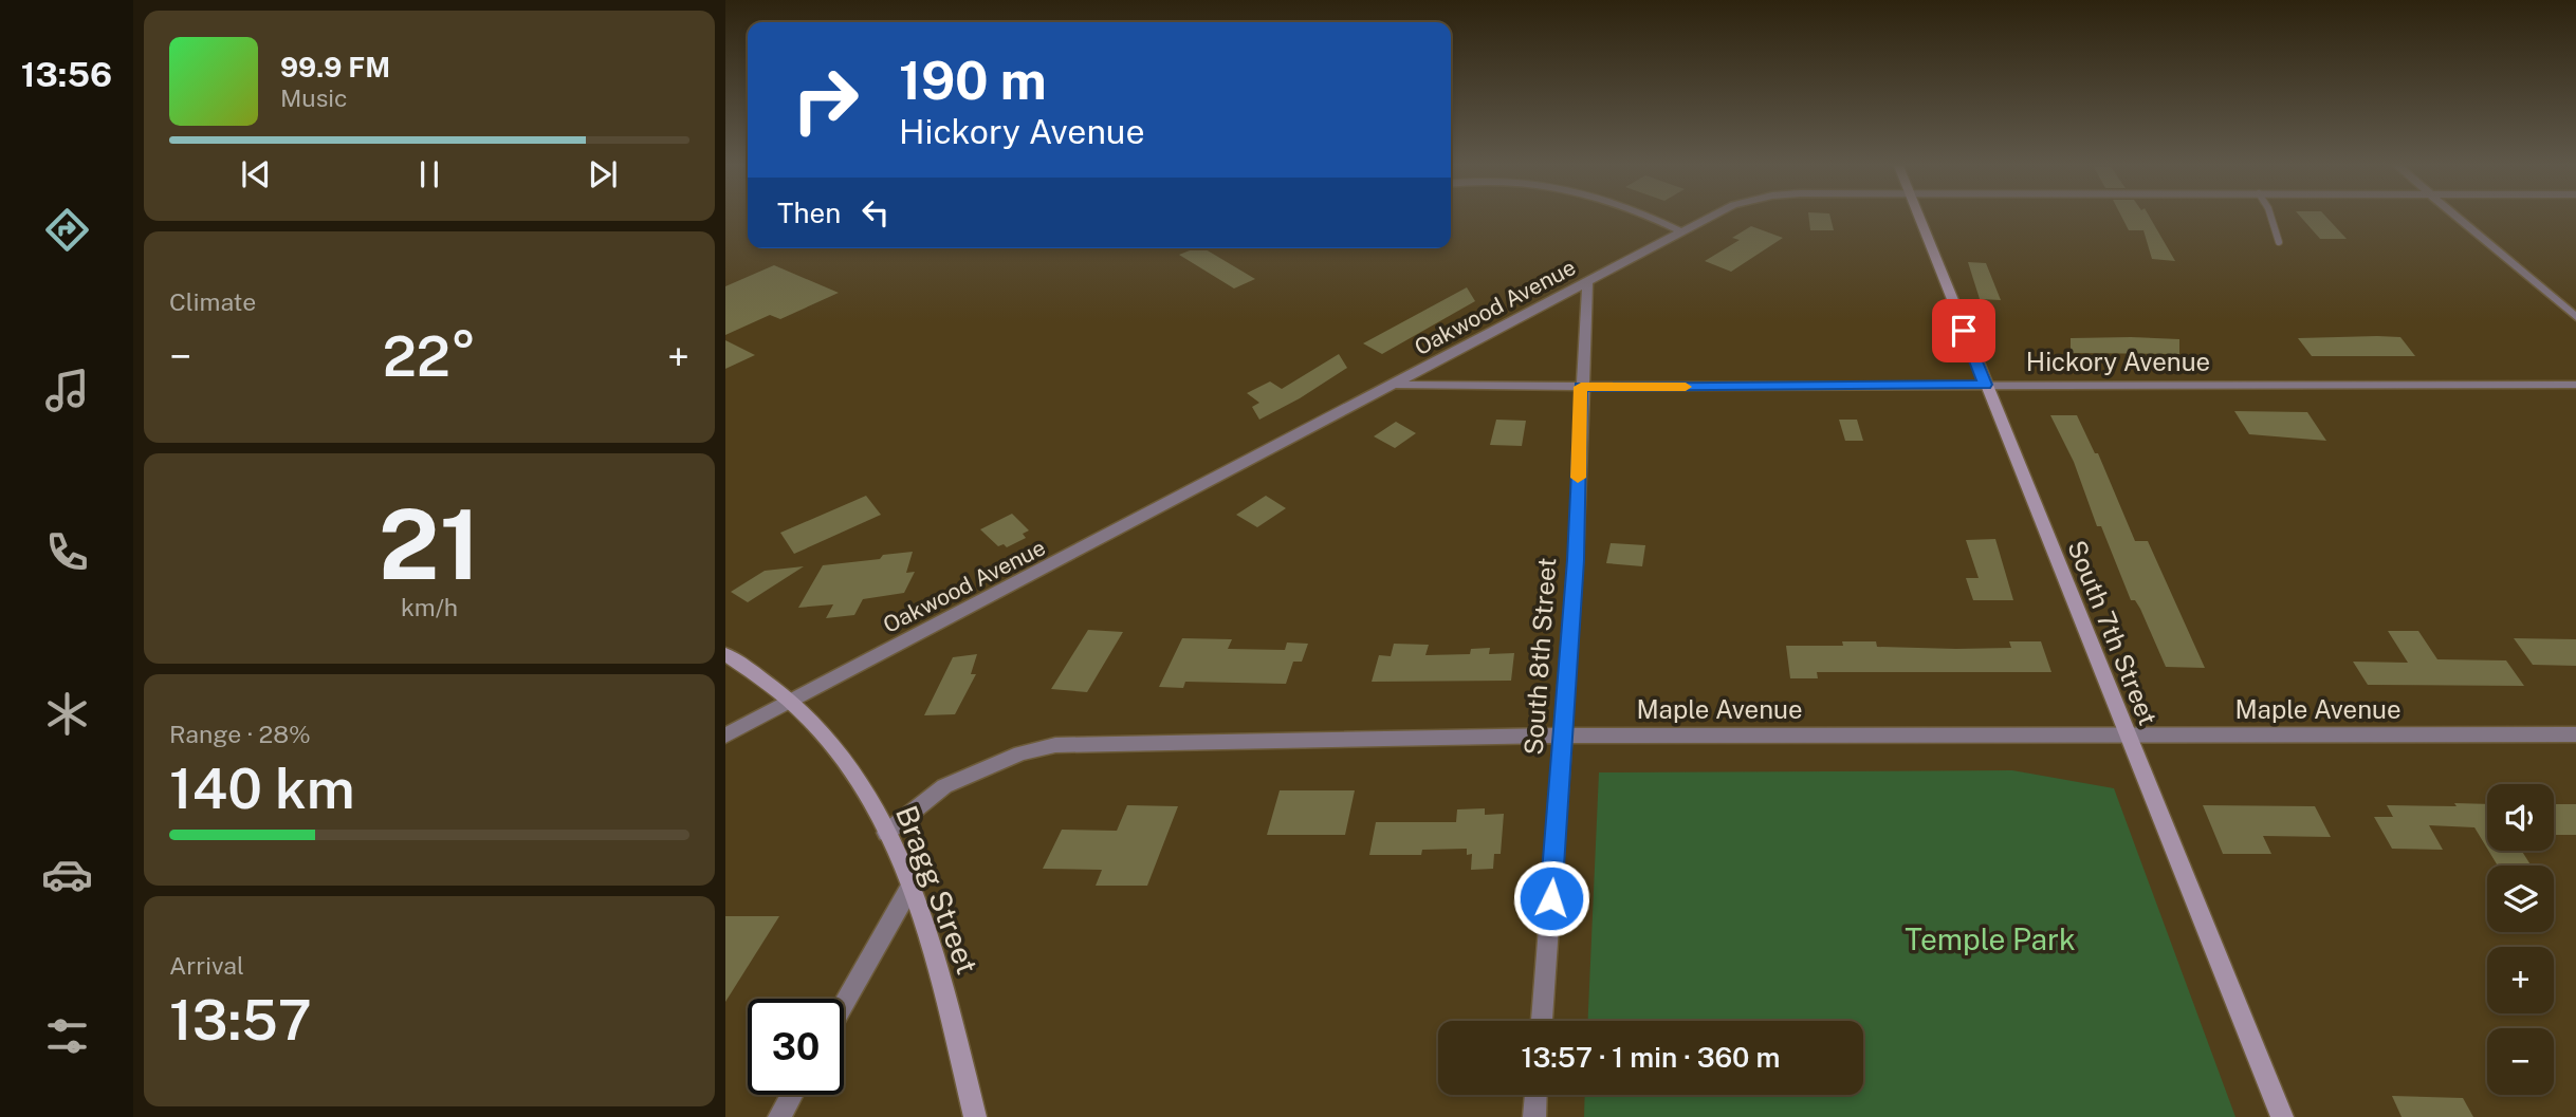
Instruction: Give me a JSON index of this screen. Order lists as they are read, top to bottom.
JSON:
{
  "streets": {
    "street": [
      "Oakwood Avenue",
      "Hickory Avenue",
      "South 7th Street",
      "South 8th Street",
      "Maple Avenue",
      "Bragg Street"
    ]
  },
  "crossings": [
    ["Oakwood Avenue", "Hickory Avenue"],
    ["Oakwood Avenue", "South 8th Street"],
    ["Oakwood Avenue", "Bragg Street"],
    ["Hickory Avenue", "South 7th Street"],
    ["Hickory Avenue", "South 8th Street"],
    ["South 7th Street", "Maple Avenue"],
    ["South 8th Street", "Maple Avenue"],
    ["Maple Avenue", "Bragg Street"]
  ],
  "parks": ["Temple Park"],
  "page": {
    "tabs": "13:56",
    "turn": ["190 m", "Hickory Avenue"],
    "song": ["99.9 FM", "Music"],
    "then": "Then",
    "tile": [
      "Climate",
      ["21", "km/h"],
      ["Range · 28%", "140 km"],
      ["Arrival", "13:57"]
    ],
    "heat": ["−", "22°", "+"],
    "map_buttons": ["+", "−"],
    "limit": "30",
    "trip": "13:57 · 1 min · 360 m"
  }
}
